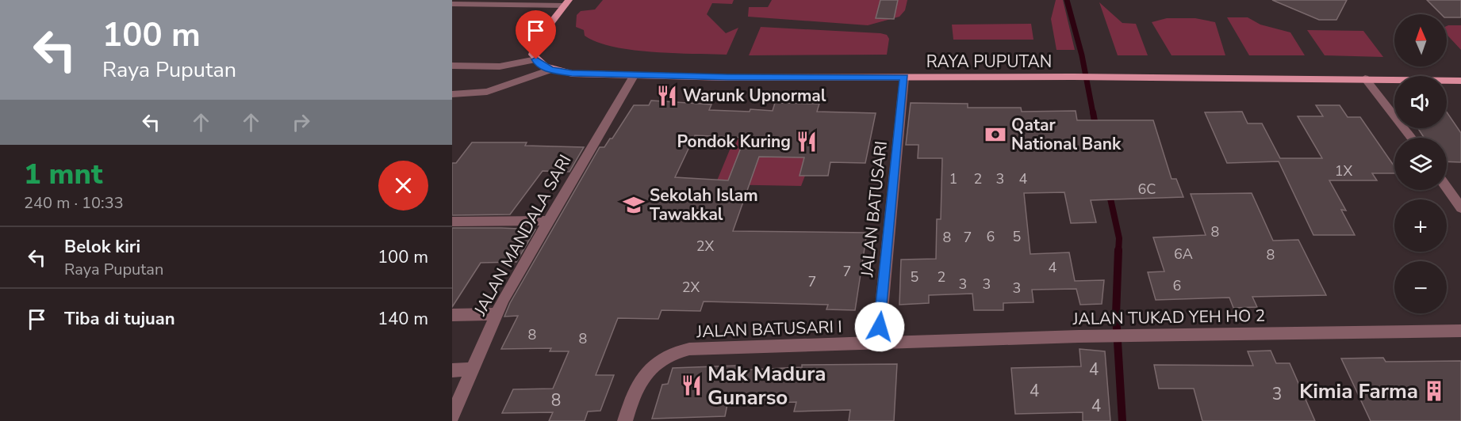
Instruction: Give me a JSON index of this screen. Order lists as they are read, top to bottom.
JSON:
{
  "streets": {
    "main road": ["RAYA PUPUTAN"],
    "street": [
      "JALAN BATUSARI",
      "JALAN MANDALA SARI",
      "JALAN TUKAD YEH HO 2",
      "JALAN BATUSARI I"
    ]
  },
  "crossings": [
    ["RAYA PUPUTAN", "JALAN BATUSARI"],
    ["RAYA PUPUTAN", "JALAN MANDALA SARI"],
    ["JALAN BATUSARI", "JALAN TUKAD YEH HO 2"],
    ["JALAN BATUSARI", "JALAN BATUSARI I"],
    ["JALAN TUKAD YEH HO 2", "JALAN BATUSARI I"]
  ],
  "places": {
    "restaurant": ["Warunk Upnormal", "Pondok Kuring", "Mak Madura Gunarso"],
    "bank": ["Qatar National Bank"],
    "school or university": ["Sekolah Islam Tawakkal"],
    "building": ["Kimia Farma"]
  },
  "house_numbers": [
    "1X",
    "1",
    "2",
    "3",
    "4",
    "6C",
    "8",
    "6",
    "5",
    "8",
    "7",
    "2X",
    "6A",
    "8",
    "4",
    "7",
    "5",
    "2",
    "7",
    "3",
    "3",
    "6",
    "2X",
    "3",
    "8",
    "8",
    "4",
    "4",
    "3",
    "8",
    "4"
  ],
  "north": "top",
  "page": {
    "turn": ["100 m", "Raya Puputan"],
    "map_buttons": ["+", "−"],
    "heading": ["1 mnt", "240 m · 10:33"],
    "list": [
      {
        "name": "Belok kiri",
        "note": "Raya Puputan",
        "value": "100 m"
      },
      {
        "name": "Tiba di tujuan",
        "value": "140 m"
      }
    ]
  }
}
